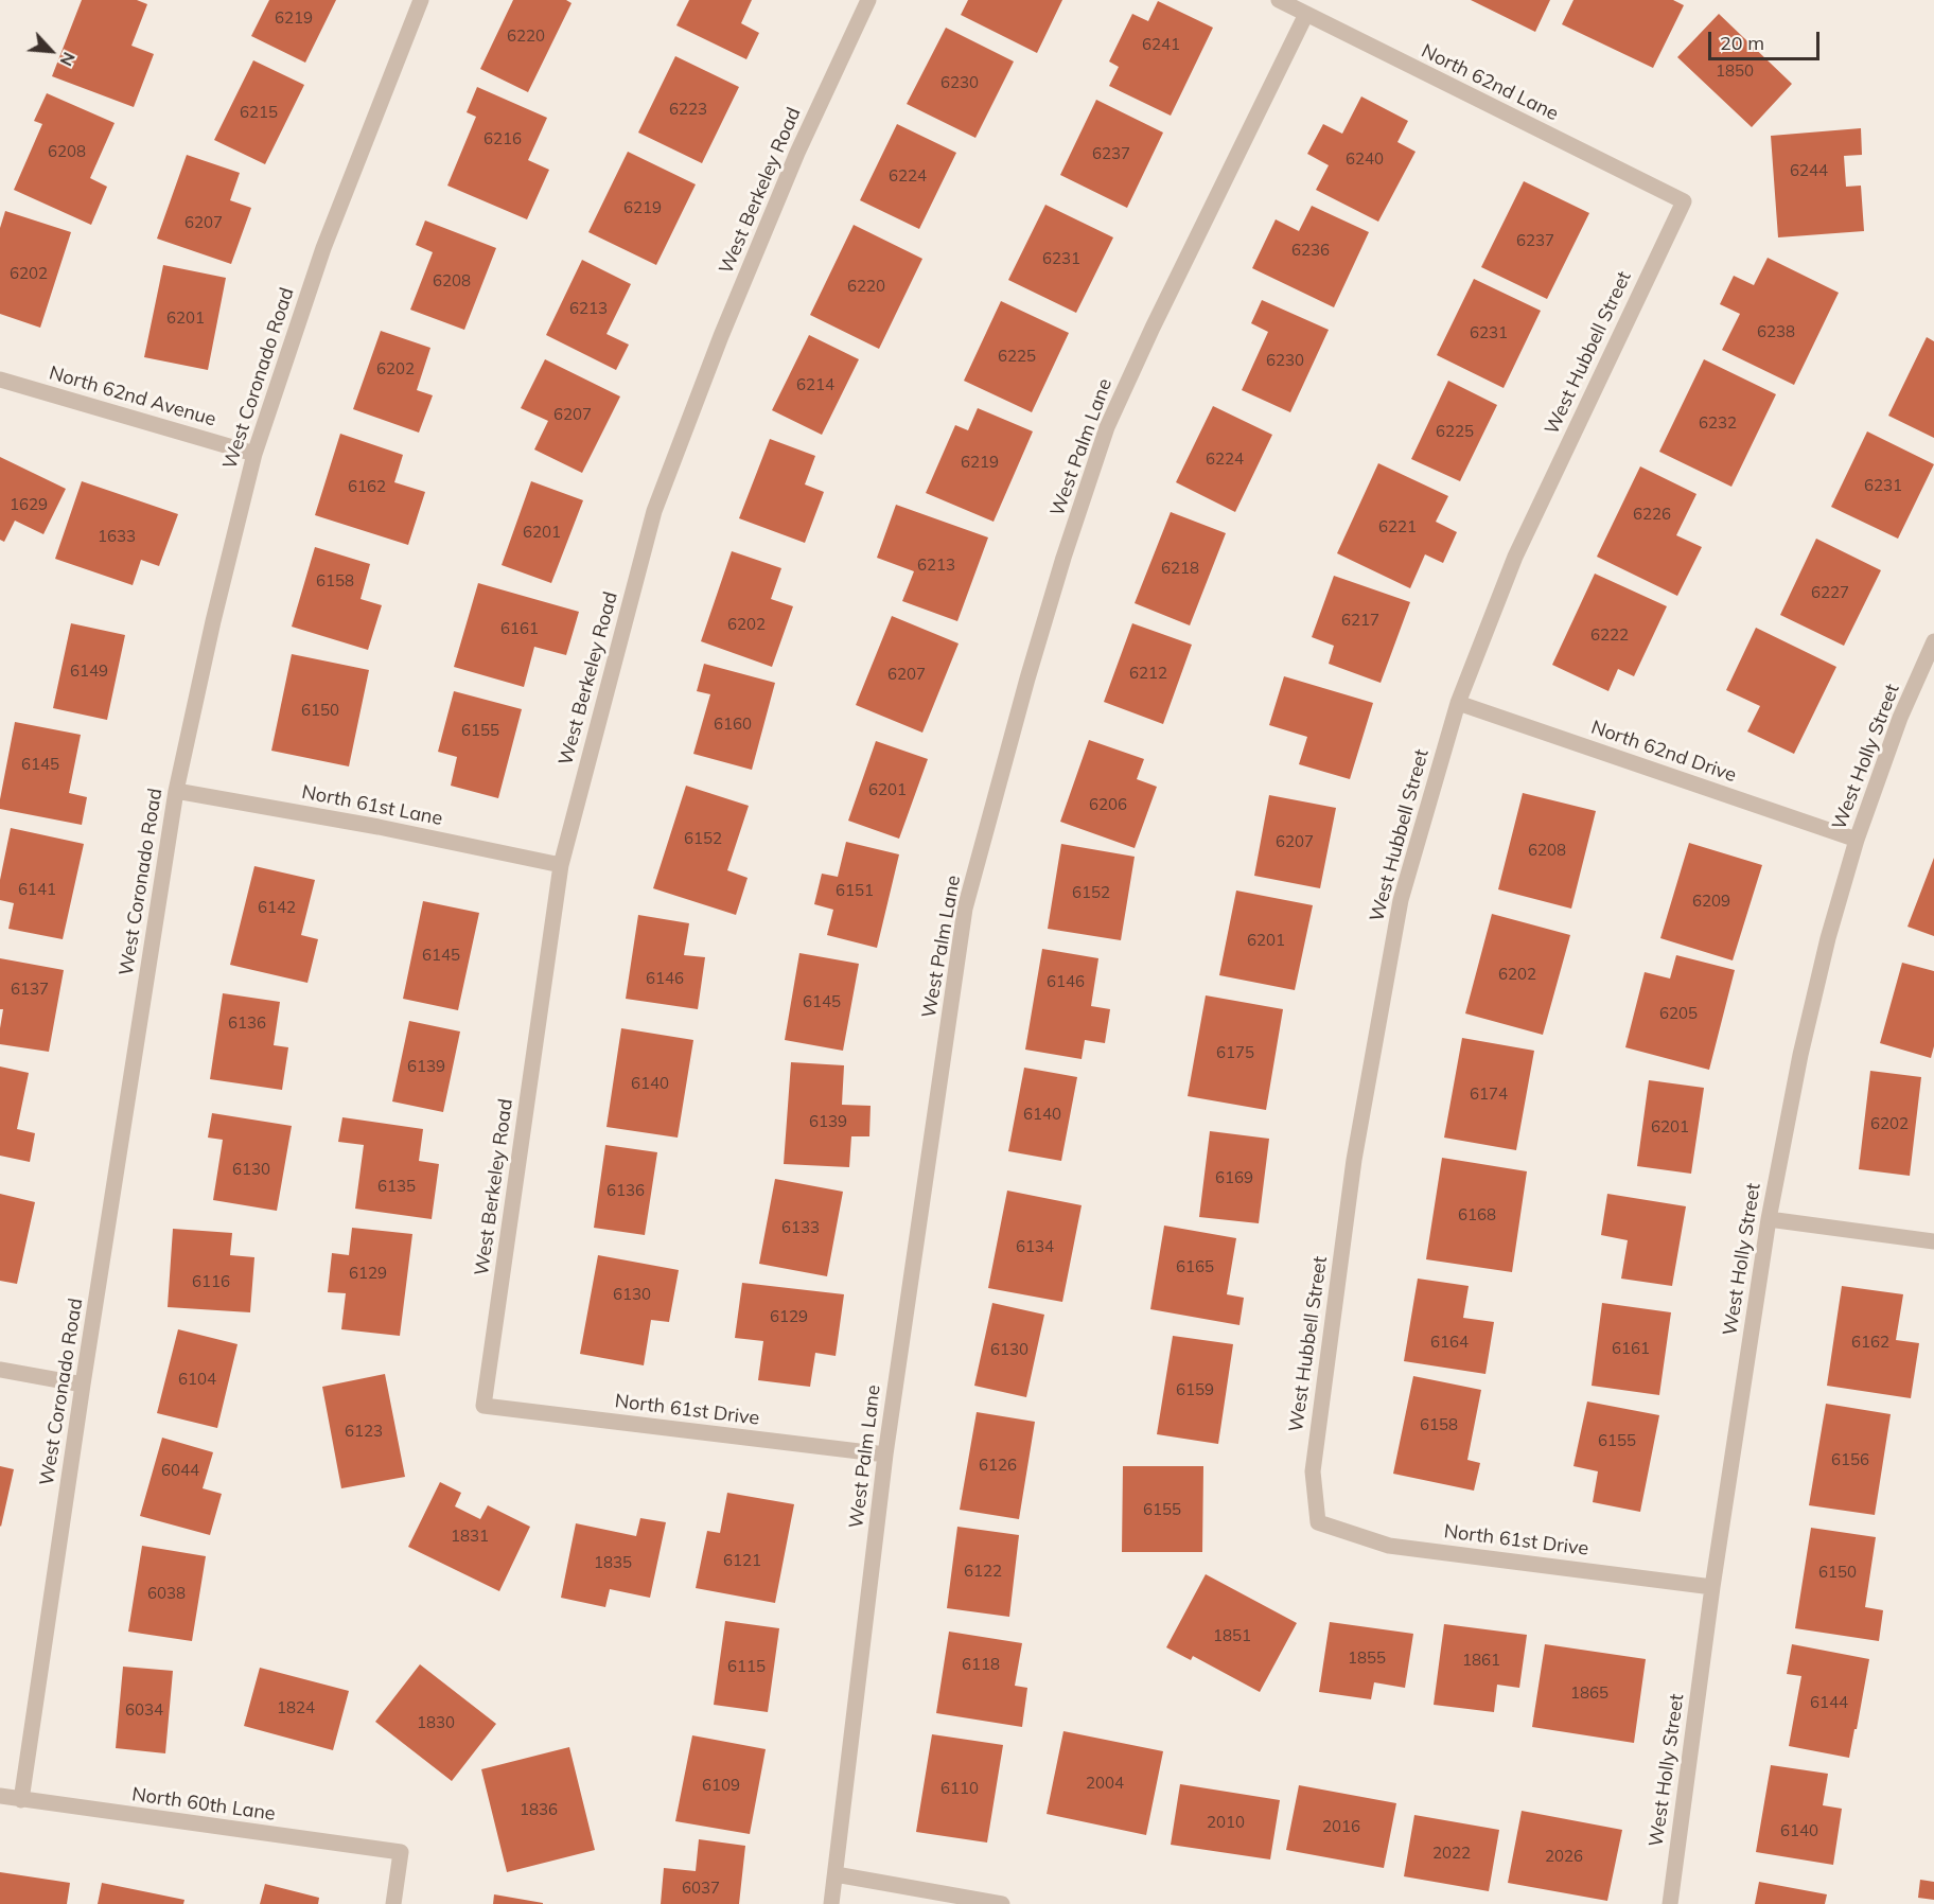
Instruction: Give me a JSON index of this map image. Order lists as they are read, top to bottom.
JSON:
{
  "streets": {
    "street": [
      "North 62nd Lane",
      "West Berkeley Road",
      "West Hubbell Street",
      "West Coronado Road",
      "North 62nd Avenue",
      "West Palm Lane",
      "North 62nd Drive",
      "West Holly Street",
      "North 61st Lane",
      "North 61st Drive",
      "North 60th Lane"
    ]
  },
  "crossings": [
    ["North 62nd Lane", "West Hubbell Street"],
    ["North 62nd Lane", "West Palm Lane"],
    ["West Berkeley Road", "North 61st Lane"],
    ["West Berkeley Road", "North 61st Drive"],
    ["West Hubbell Street", "North 62nd Drive"],
    ["West Hubbell Street", "North 61st Drive"],
    ["West Coronado Road", "North 62nd Avenue"],
    ["West Coronado Road", "North 61st Lane"],
    ["West Coronado Road", "North 60th Lane"],
    ["West Palm Lane", "North 61st Drive"],
    ["North 62nd Drive", "West Holly Street"],
    ["West Holly Street", "North 61st Drive"]
  ],
  "house_numbers": [
    "6219",
    "6220",
    "6241",
    "1850",
    "6230",
    "6223",
    "6215",
    "6216",
    "6208",
    "6237",
    "6240",
    "6244",
    "6224",
    "6219",
    "6207",
    "6237",
    "6236",
    "6231",
    "6202",
    "6208",
    "6220",
    "6213",
    "6201",
    "6238",
    "6231",
    "6225",
    "6230",
    "6202",
    "6214",
    "6207",
    "6232",
    "6225",
    "6224",
    "6219",
    "6231",
    "6162",
    "1629",
    "6226",
    "6221",
    "6201",
    "1633",
    "6213",
    "6218",
    "6158",
    "6227",
    "6217",
    "6202",
    "6161",
    "6222",
    "6149",
    "6212",
    "6207",
    "6150",
    "6160",
    "6155",
    "6145",
    "6201",
    "6206",
    "6152",
    "6207",
    "6208",
    "6141",
    "6151",
    "6152",
    "6209",
    "6142",
    "6201",
    "6145",
    "6202",
    "6146",
    "6146",
    "6137",
    "6145",
    "6205",
    "6136",
    "6175",
    "6139",
    "6140",
    "6174",
    "6140",
    "6139",
    "6202",
    "6201",
    "6130",
    "6169",
    "6135",
    "6136",
    "6168",
    "6133",
    "6134",
    "6165",
    "6129",
    "6116",
    "6130",
    "6129",
    "6164",
    "6162",
    "6161",
    "6130",
    "6104",
    "6159",
    "6158",
    "6123",
    "6155",
    "6156",
    "6126",
    "6044",
    "6155",
    "1831",
    "6121",
    "1835",
    "6122",
    "6150",
    "6038",
    "1851",
    "1855",
    "1861",
    "6118",
    "6115",
    "1865",
    "6144",
    "1824",
    "6034",
    "1830",
    "2004",
    "6109",
    "6110",
    "1836",
    "2010",
    "2016",
    "6140",
    "2022",
    "2026",
    "6037"
  ],
  "scale_bar": "20 m",
  "north": "bottom right"
}
